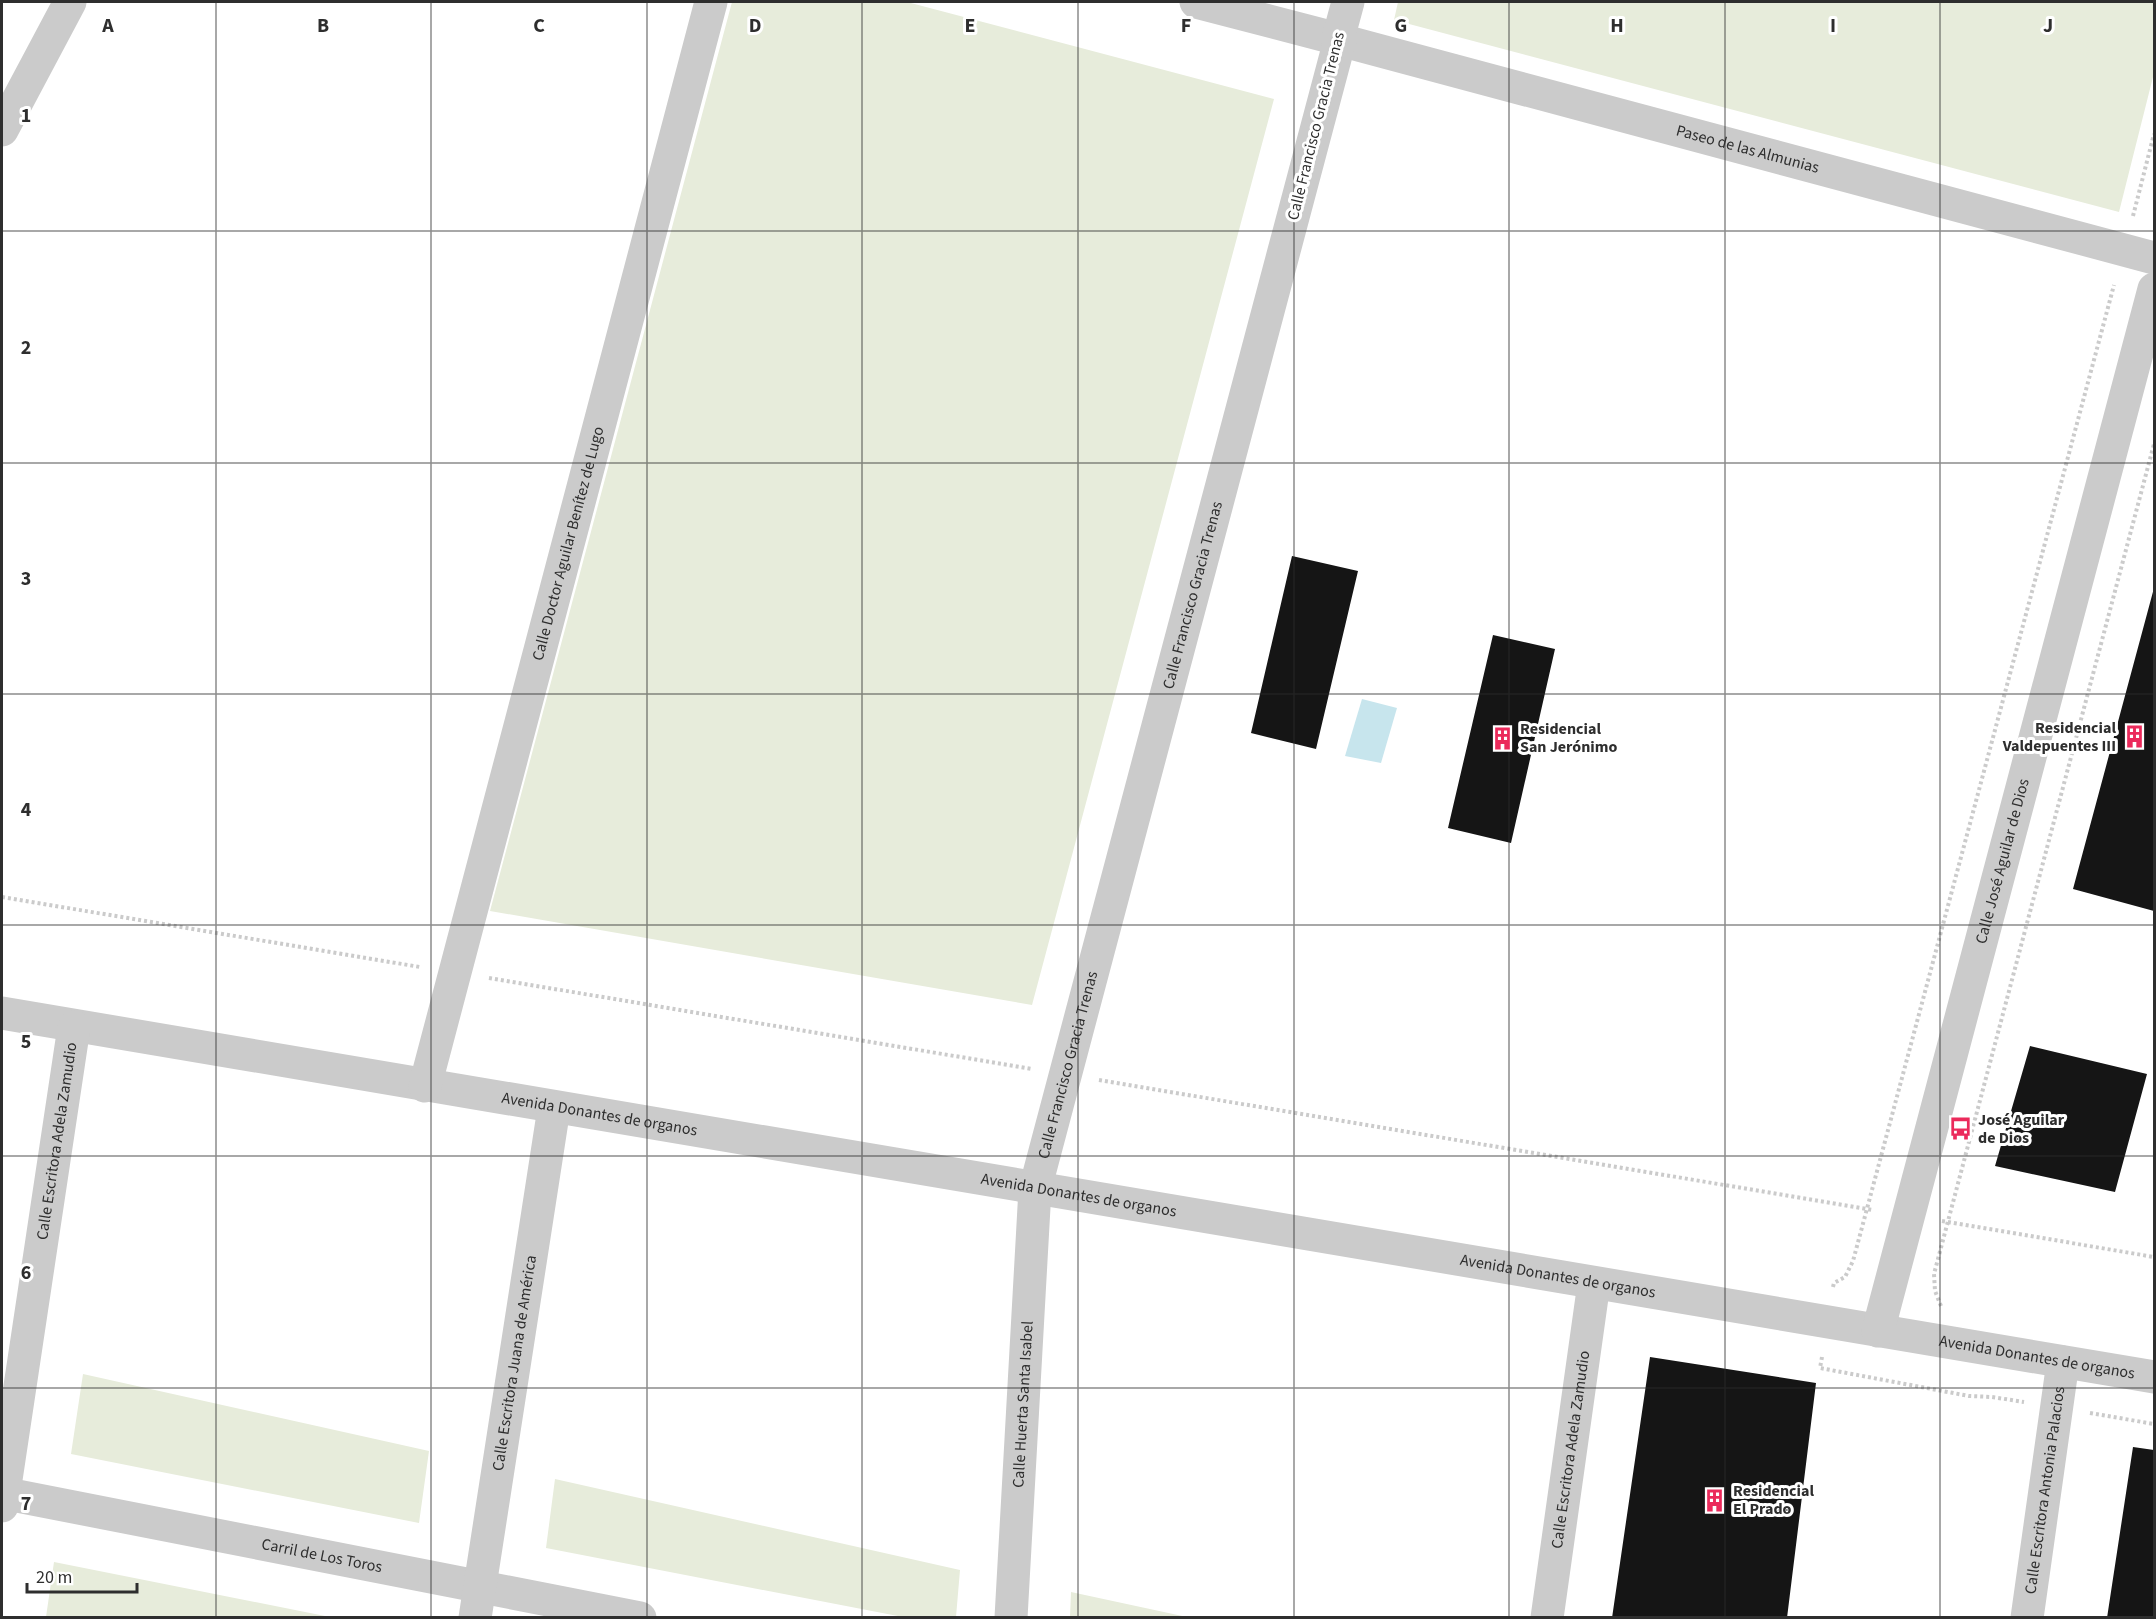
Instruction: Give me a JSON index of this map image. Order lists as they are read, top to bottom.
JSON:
{
  "streets": {
    "street": [
      "Calle Francisco Gracia Trenas",
      "Paseo de las Almunias",
      "Calle Doctor Aguilar Benítez de Lugo",
      "Calle José Aguilar de Dios",
      "Avenida Donantes de organos",
      "Calle Escritora Adela Zamudio",
      "Calle Escritora Juana de América",
      "Calle Huerta Santa Isabel",
      "Calle Escritora Antonia Palacios",
      "Carril de Los Toros"
    ]
  },
  "crossings": [
    ["Calle Francisco Gracia Trenas", "Paseo de las Almunias"],
    ["Calle Francisco Gracia Trenas", "Avenida Donantes de organos"],
    ["Calle Francisco Gracia Trenas", "Calle Huerta Santa Isabel"],
    ["Calle Doctor Aguilar Benítez de Lugo", "Avenida Donantes de organos"],
    ["Calle José Aguilar de Dios", "Avenida Donantes de organos"],
    ["Avenida Donantes de organos", "Calle Escritora Adela Zamudio"],
    ["Avenida Donantes de organos", "Calle Escritora Juana de América"],
    ["Avenida Donantes de organos", "Calle Huerta Santa Isabel"],
    ["Avenida Donantes de organos", "Calle Escritora Antonia Palacios"],
    ["Calle Escritora Adela Zamudio", "Carril de Los Toros"],
    ["Calle Escritora Juana de América", "Carril de Los Toros"]
  ],
  "places": {
    "building": ["Residencial Valdepuentes III", "Residencial San Jerónimo", "Residencial El Prado"],
    "bus stop": ["José Aguilar de Dios"]
  },
  "scale_bar": "20 m",
  "grid": {
    "columns": [
      "A",
      "B",
      "C",
      "D",
      "E",
      "F",
      "G",
      "H",
      "I",
      "J"
    ],
    "rows": [
      "1",
      "2",
      "3",
      "4",
      "5",
      "6",
      "7"
    ]
  }
}
